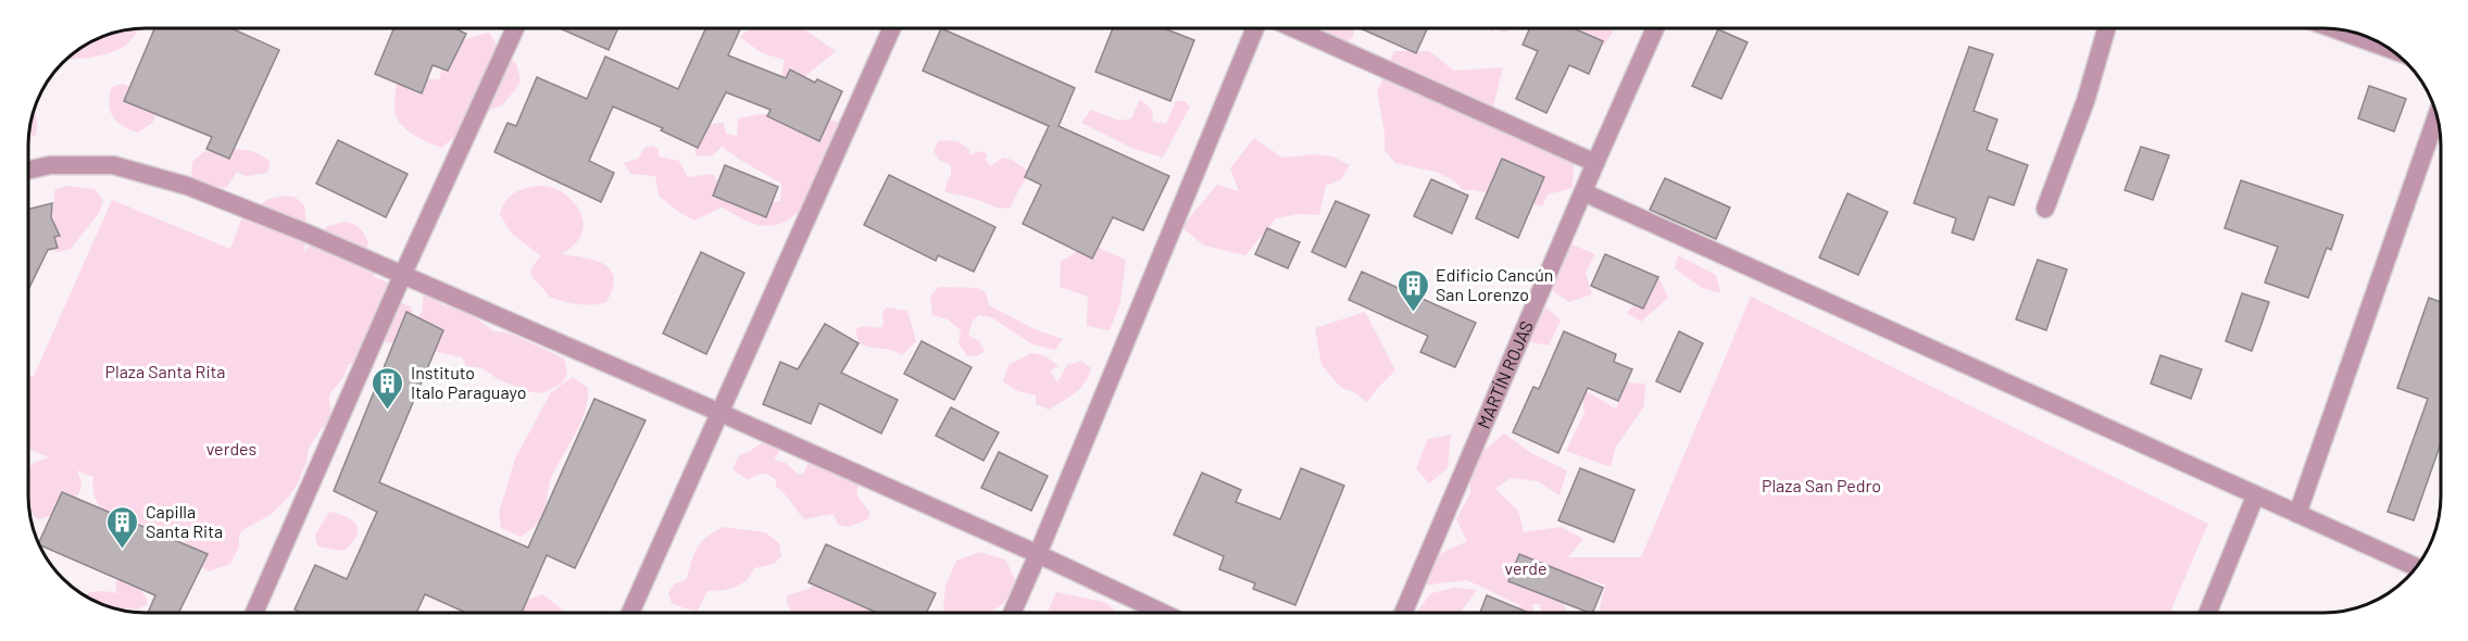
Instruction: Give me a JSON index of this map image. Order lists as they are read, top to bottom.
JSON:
{
  "streets": {
    "street": ["MARTÍN ROJAS"]
  },
  "parks": [
    "Plaza Santa Rita",
    "verdes",
    "Plaza San Pedro",
    "verde"
  ],
  "places": {
    "building": ["Edificio Cancún San Lorenzo", "Instituto Italo Paraguayo", "Capilla Santa Rita"]
  }
}
